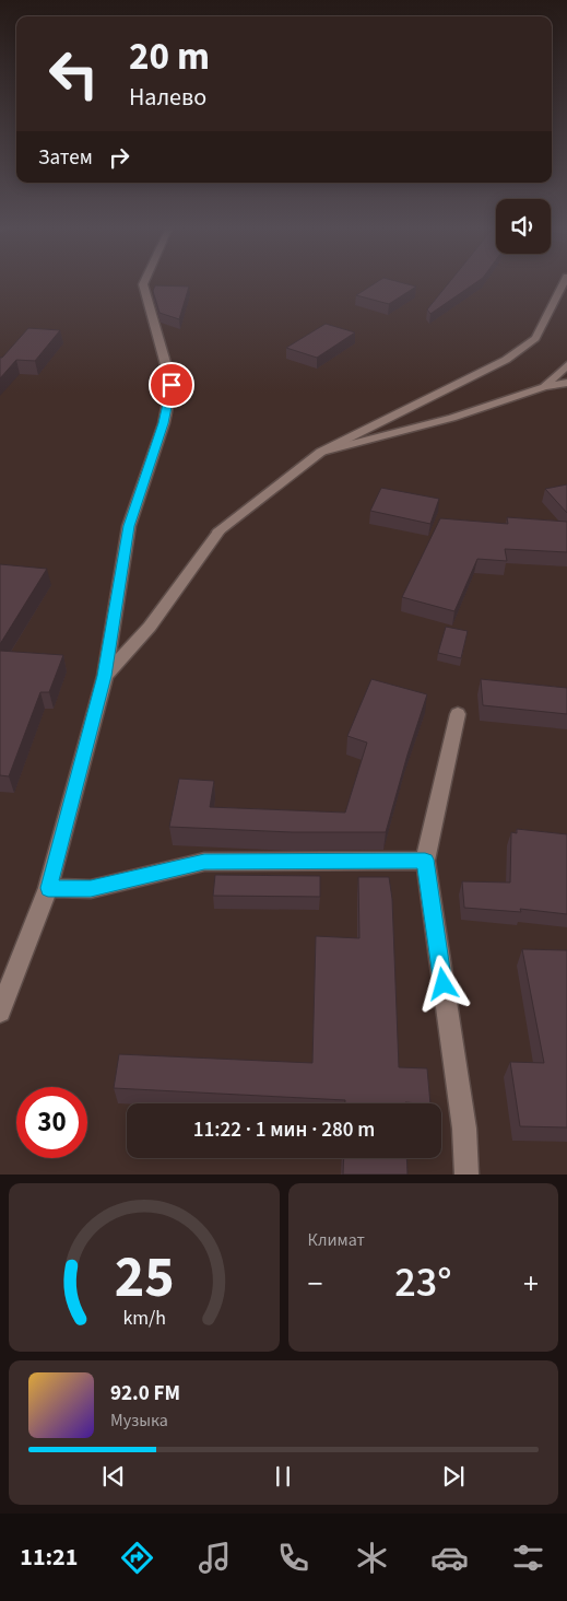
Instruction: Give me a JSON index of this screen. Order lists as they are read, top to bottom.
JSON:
{
  "page": {
    "turn": ["20 m", "Налево"],
    "then": "Затем",
    "limit": "30",
    "trip": "11:22 · 1 мин · 280 m",
    "tile": "Климат",
    "heat": ["−", "23°", "+"],
    "song": ["92.0 FM", "Музыка"],
    "tabs": "11:21",
    "gauge": ["25", "km/h"]
  }
}
